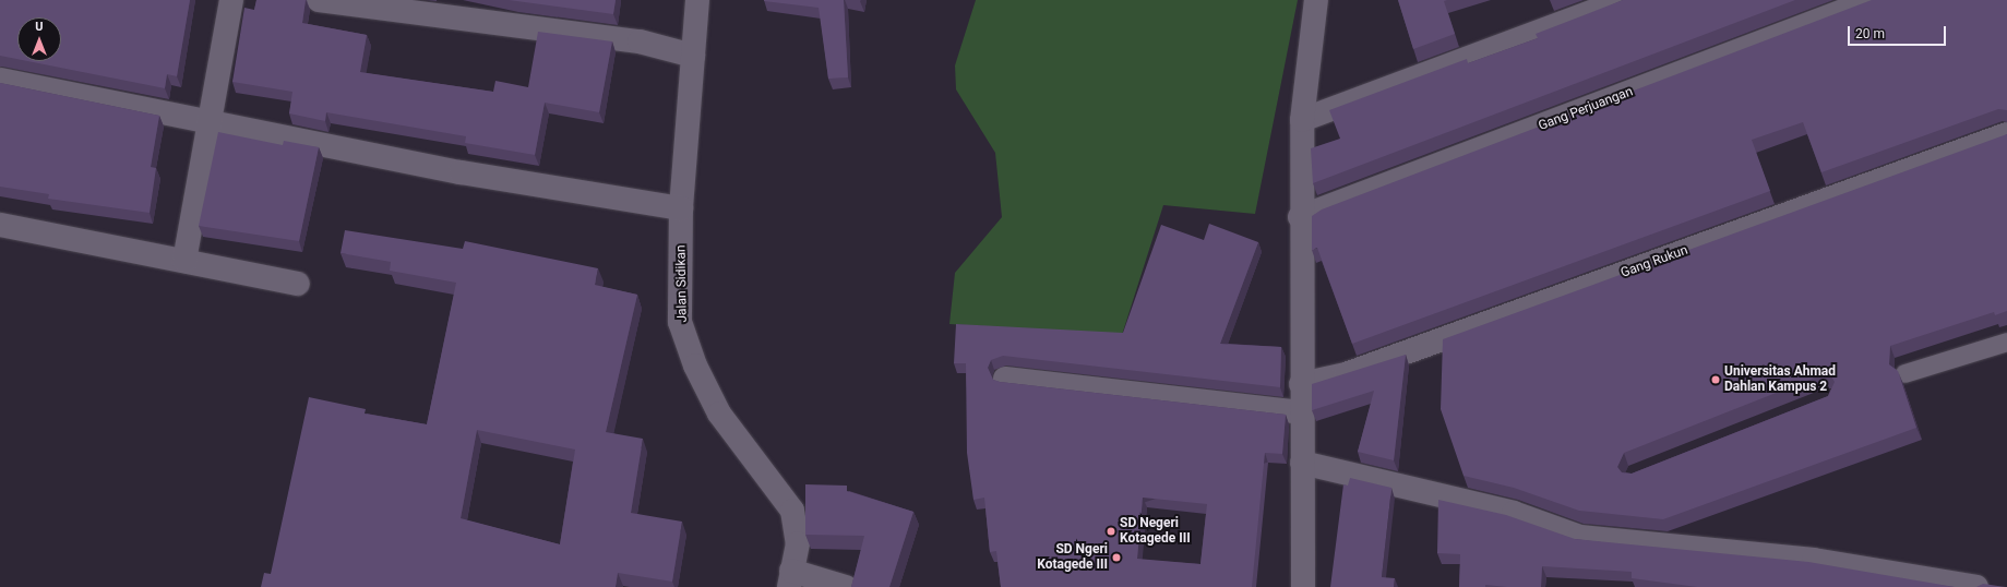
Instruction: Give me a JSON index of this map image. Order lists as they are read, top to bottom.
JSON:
{
  "streets": {
    "street": ["Gang Perjuangan", "Gang Rukun", "Jalan Sidikan"]
  },
  "places": ["Universitas Ahmad Dahlan Kampus 2", "SD Negeri Kotagede III", "SD Ngeri Kotagede III"],
  "scale_bar": "20 m",
  "north": "top"
}
